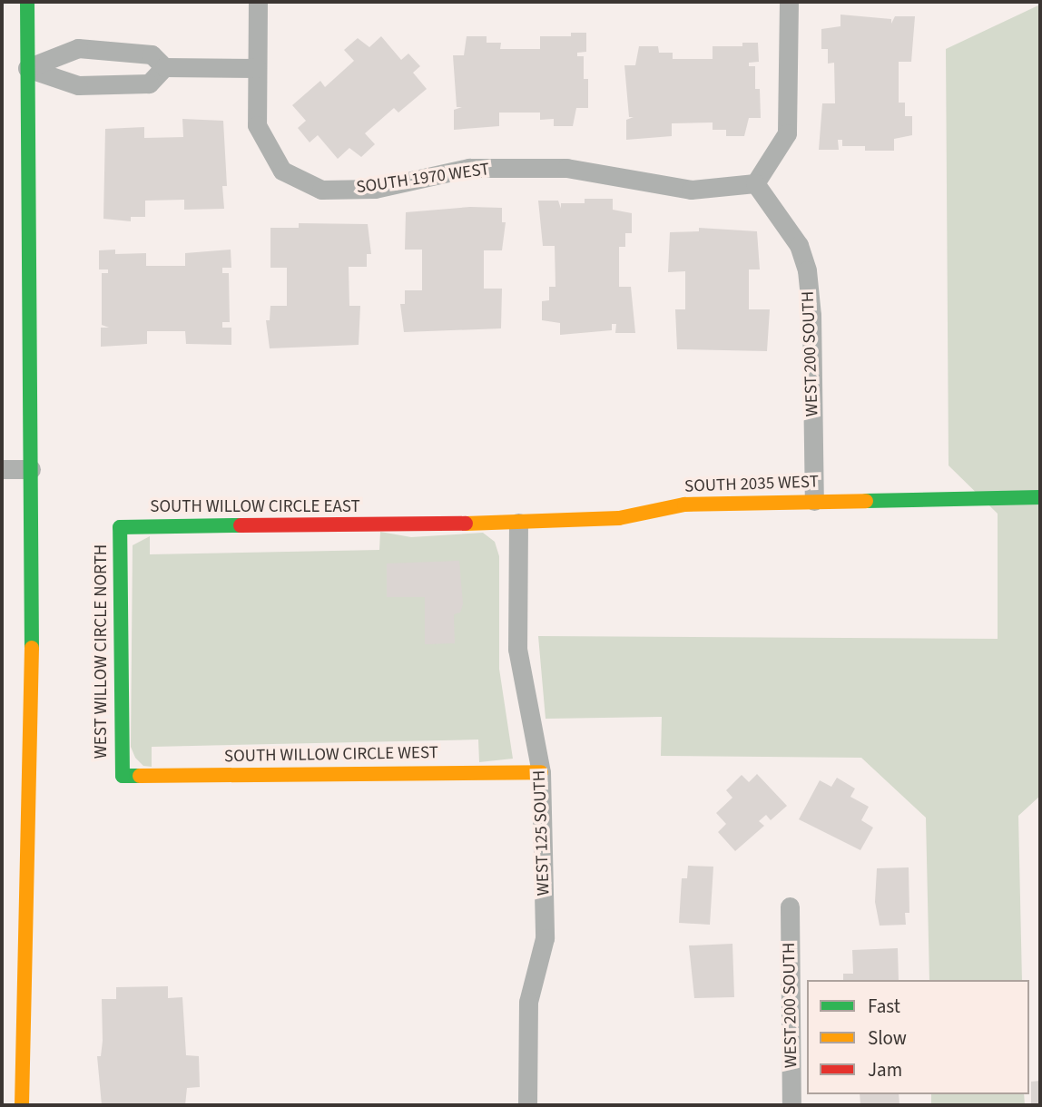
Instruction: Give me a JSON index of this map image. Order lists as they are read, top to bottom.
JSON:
{
  "streets": {
    "street": [
      "SOUTH 1970 WEST",
      "WEST 200 SOUTH",
      "SOUTH 2035 WEST",
      "SOUTH WILLOW CIRCLE EAST",
      "WEST WILLOW CIRCLE NORTH",
      "SOUTH WILLOW CIRCLE WEST",
      "WEST 125 SOUTH"
    ]
  },
  "crossings": [
    ["SOUTH 1970 WEST", "WEST 200 SOUTH"],
    ["WEST 200 SOUTH", "SOUTH 2035 WEST"],
    ["SOUTH 2035 WEST", "SOUTH WILLOW CIRCLE EAST"],
    ["SOUTH 2035 WEST", "WEST 125 SOUTH"],
    ["SOUTH WILLOW CIRCLE EAST", "WEST WILLOW CIRCLE NORTH"],
    ["WEST WILLOW CIRCLE NORTH", "SOUTH WILLOW CIRCLE WEST"],
    ["SOUTH WILLOW CIRCLE WEST", "WEST 125 SOUTH"]
  ],
  "legend": ["Fast", "Slow", "Jam"]
}
